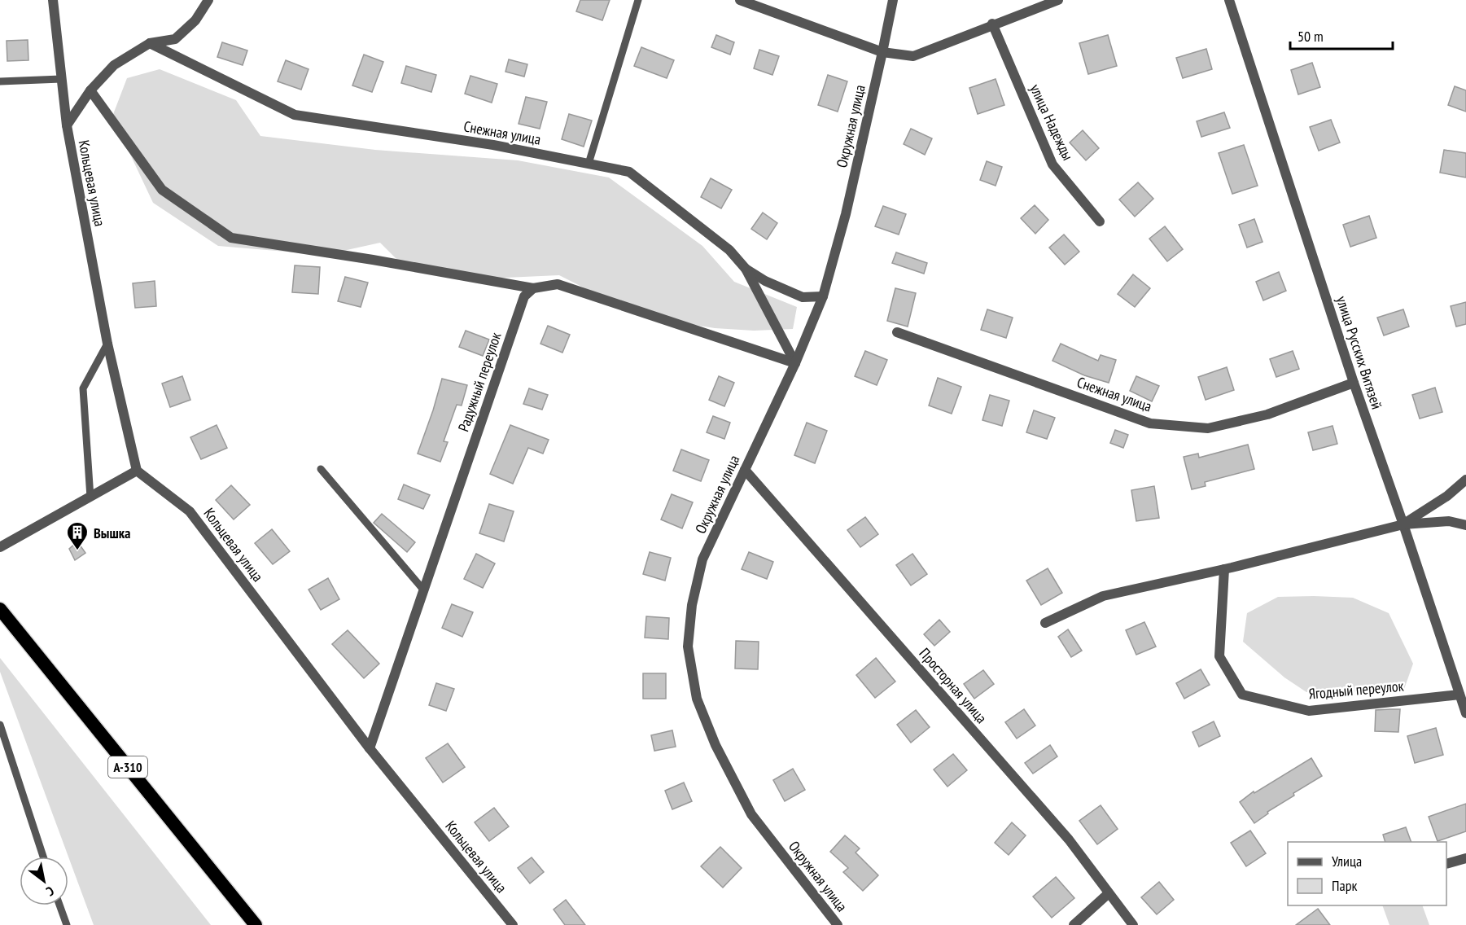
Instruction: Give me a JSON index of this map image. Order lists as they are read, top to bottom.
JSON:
{
  "streets": {
    "highway": ["А-310"],
    "street": [
      "улица Надежды",
      "Окружная улица",
      "Снежная улица",
      "Кольцевая улица",
      "улица Русских Витязей",
      "Радужный переулок",
      "Просторная улица",
      "Ягодный переулок"
    ]
  },
  "crossings": [
    ["Окружная улица", "Снежная улица"],
    ["Окружная улица", "Просторная улица"],
    ["Снежная улица", "Кольцевая улица"],
    ["Снежная улица", "улица Русских Витязей"],
    ["Кольцевая улица", "Радужный переулок"],
    ["улица Русских Витязей", "Ягодный переулок"]
  ],
  "places": {
    "building": ["Вышка"]
  },
  "legend": ["Улица", "Парк"],
  "scale_bar": "50 m",
  "north": "bottom right"
}
